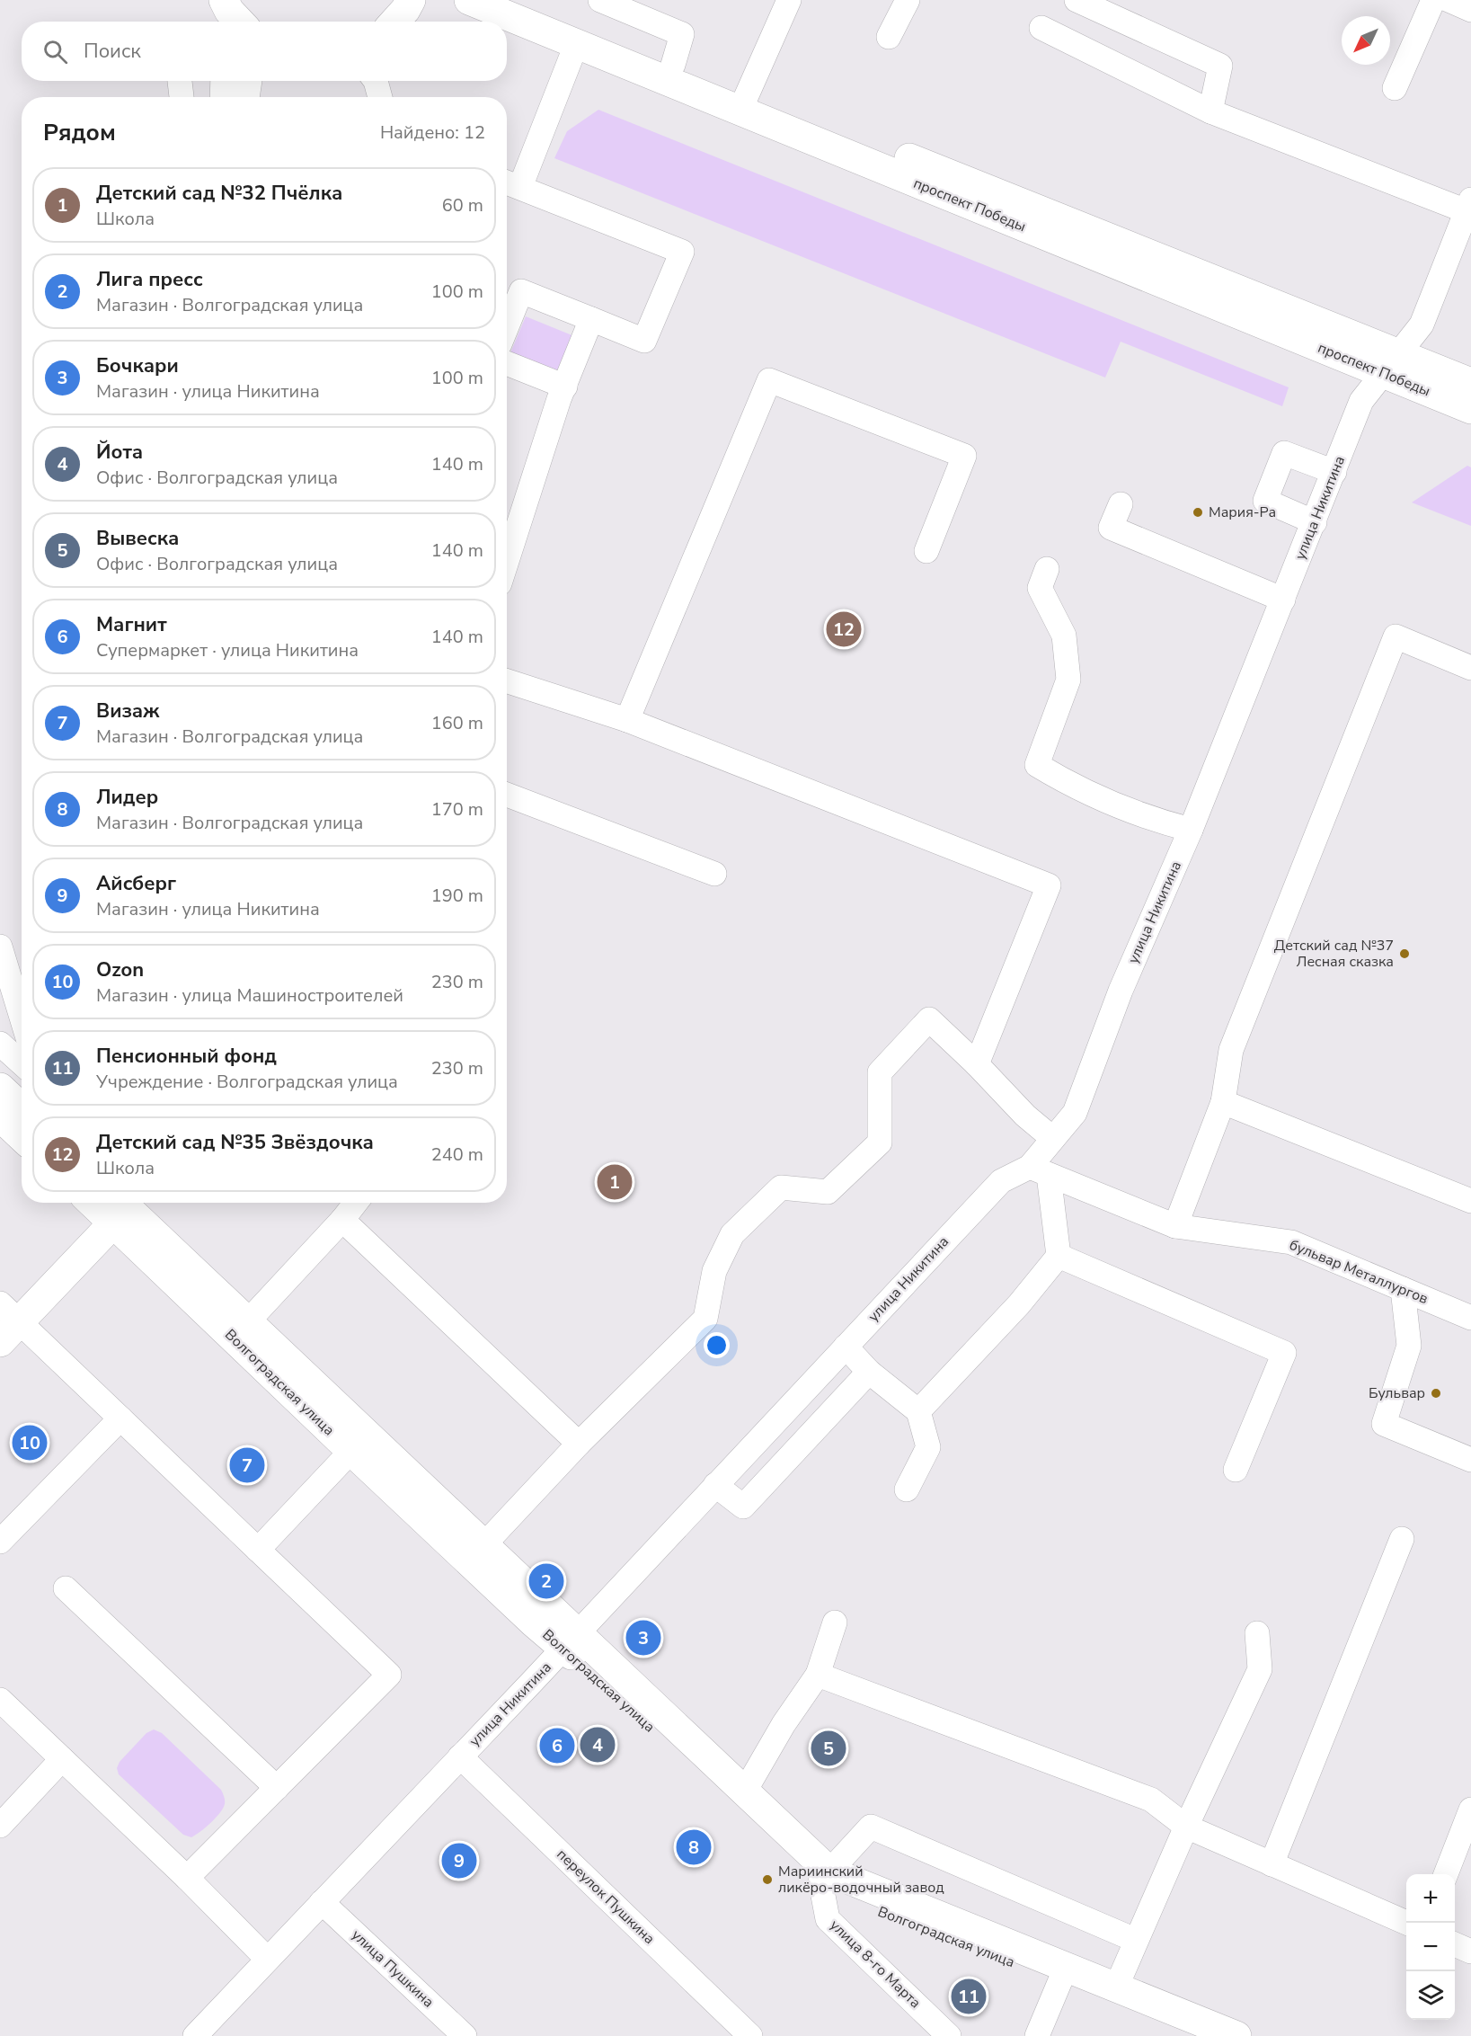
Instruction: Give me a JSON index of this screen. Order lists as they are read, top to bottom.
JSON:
{
  "streets": {
    "main road": ["проспект Победы", "Волгоградская улица"],
    "street": [
      "улица Никитина",
      "бульвар Металлургов",
      "переулок Пушкина",
      "улица 8-го Марта",
      "улица Пушкина"
    ]
  },
  "crossings": [
    ["проспект Победы", "улица Никитина"],
    ["улица Никитина", "бульвар Металлургов"],
    ["улица Никитина", "Волгоградская улица"],
    ["улица Никитина", "переулок Пушкина"],
    ["улица Никитина", "улица Пушкина"],
    ["Волгоградская улица", "улица 8-го Марта"]
  ],
  "places": [
    "Мария-Ра",
    "Детский сад №37 Лесная сказка",
    "Бульвар",
    "Мариинский ликёро-водочный завод"
  ],
  "north": "bottom left",
  "page": {
    "search": "Поиск",
    "heading": ["Рядом", "Найдено: 12"],
    "list": [
      {
        "mark": "1",
        "name": "Детский сад №32 Пчёлка",
        "note": "Школа",
        "value": "60 m"
      },
      {
        "mark": "2",
        "name": "Лига пресс",
        "note": "Магазин · Волгоградская улица",
        "value": "100 m"
      },
      {
        "mark": "3",
        "name": "Бочкари",
        "note": "Магазин · улица Никитина",
        "value": "100 m"
      },
      {
        "mark": "4",
        "name": "Йота",
        "note": "Офис · Волгоградская улица",
        "value": "140 m"
      },
      {
        "mark": "5",
        "name": "Вывеска",
        "note": "Офис · Волгоградская улица",
        "value": "140 m"
      },
      {
        "mark": "6",
        "name": "Магнит",
        "note": "Супермаркет · улица Никитина",
        "value": "140 m"
      },
      {
        "mark": "7",
        "name": "Визаж",
        "note": "Магазин · Волгоградская улица",
        "value": "160 m"
      },
      {
        "mark": "8",
        "name": "Лидер",
        "note": "Магазин · Волгоградская улица",
        "value": "170 m"
      },
      {
        "mark": "9",
        "name": "Айсберг",
        "note": "Магазин · улица Никитина",
        "value": "190 m"
      },
      {
        "mark": "10",
        "name": "Ozon",
        "note": "Магазин · улица Машиностроителей",
        "value": "230 m"
      },
      {
        "mark": "11",
        "name": "Пенсионный фонд",
        "note": "Учреждение · Волгоградская улица",
        "value": "230 m"
      },
      {
        "mark": "12",
        "name": "Детский сад №35 Звёздочка",
        "note": "Школа",
        "value": "240 m"
      }
    ],
    "pins": [
      "12",
      "1",
      "10",
      "7",
      "2",
      "3",
      "4",
      "6",
      "5",
      "8",
      "9",
      "11"
    ],
    "map_buttons": ["+", "−"]
  }
}
